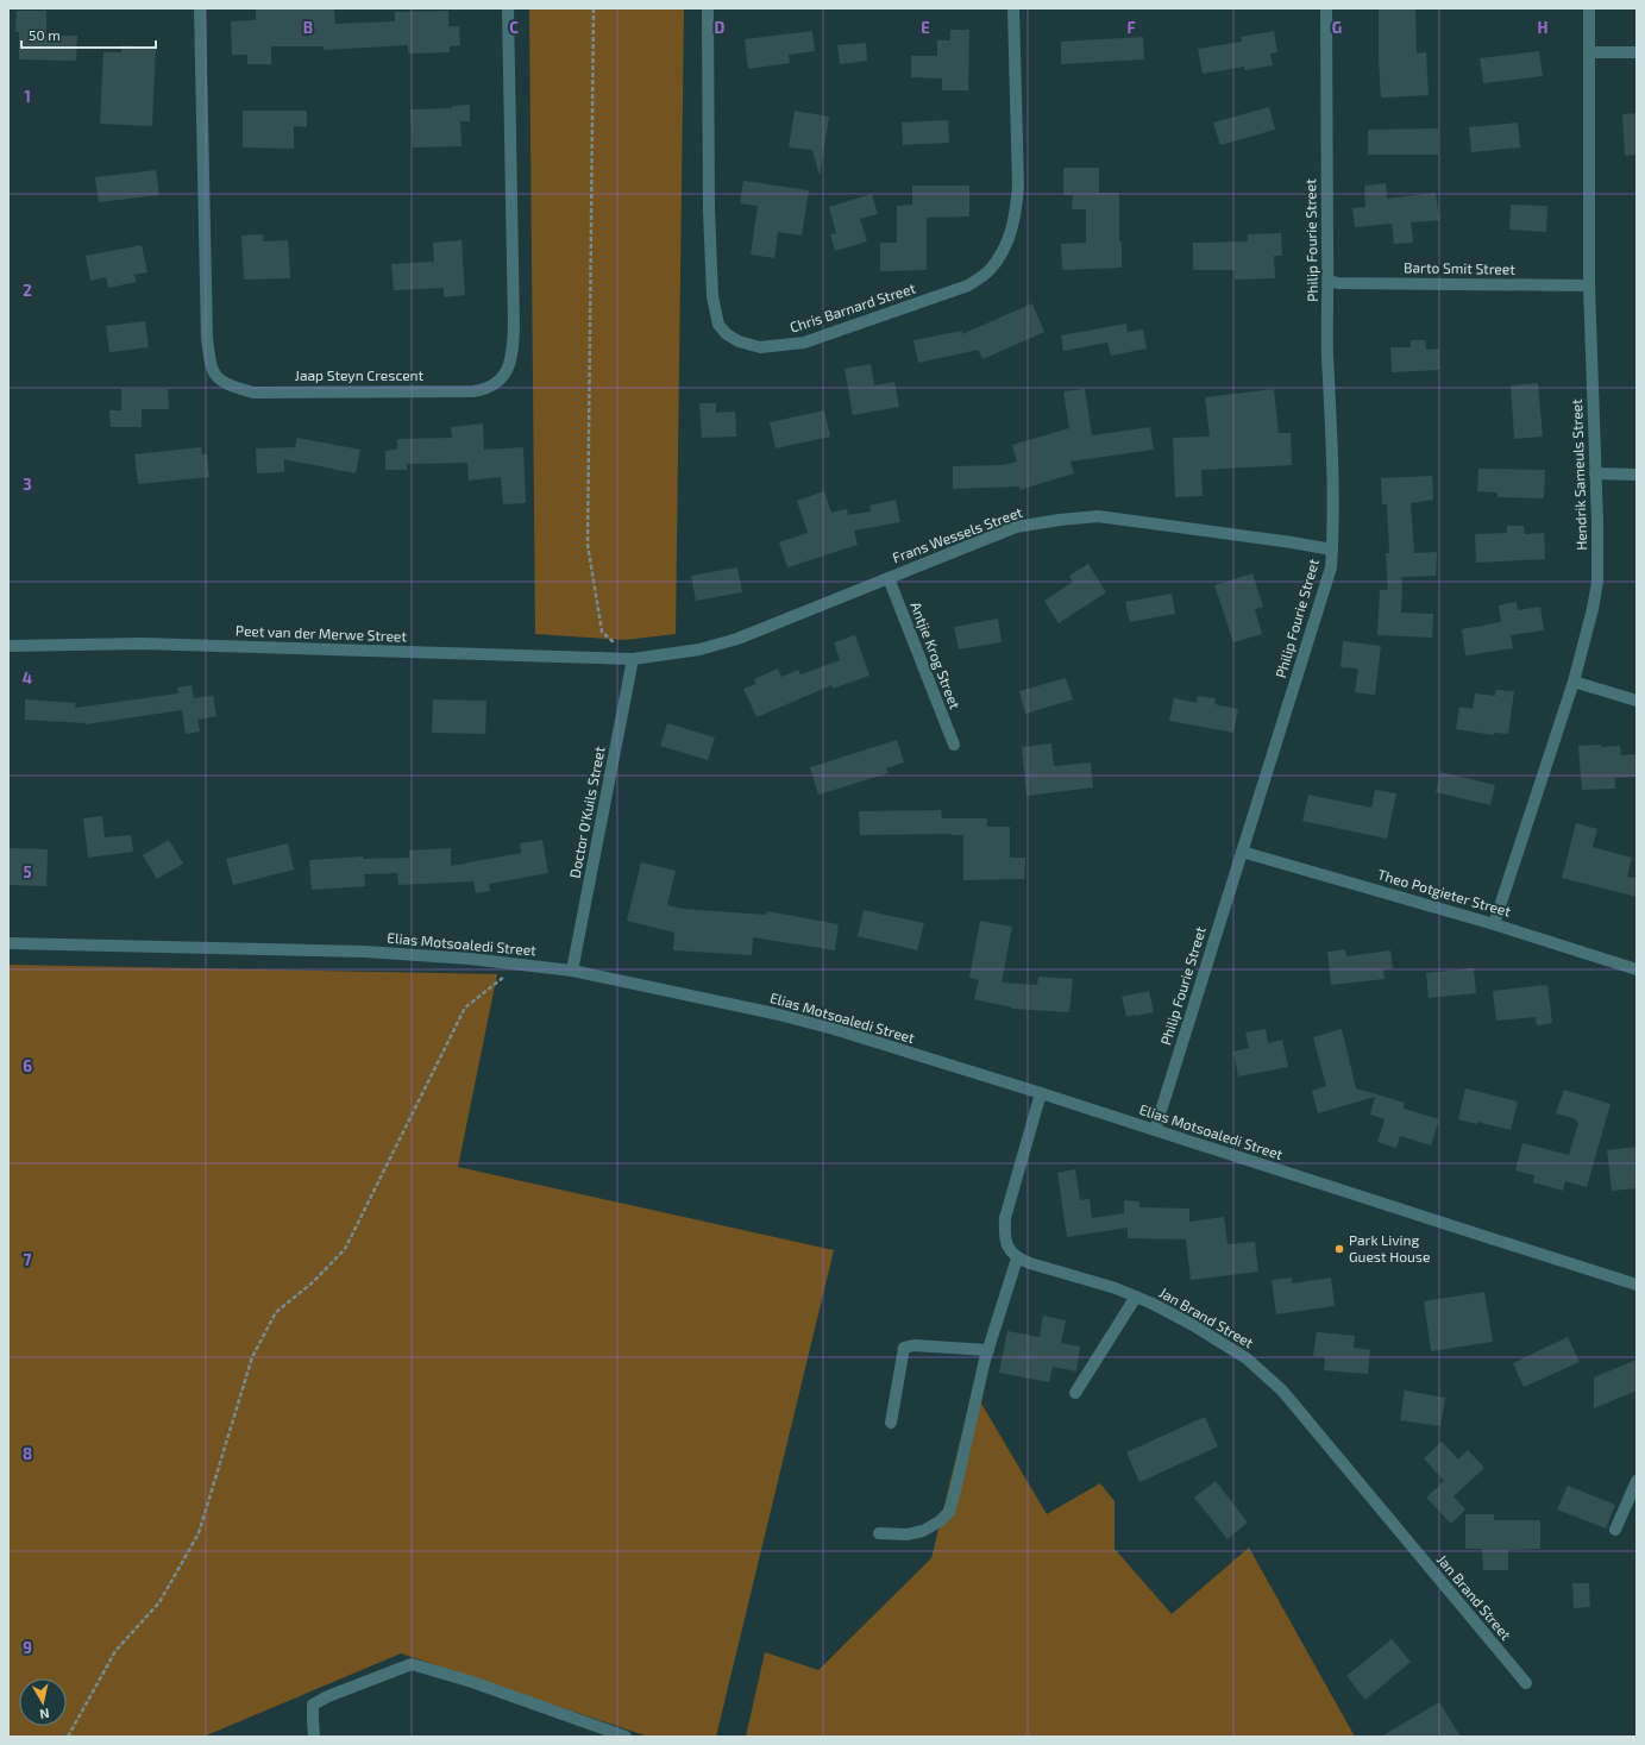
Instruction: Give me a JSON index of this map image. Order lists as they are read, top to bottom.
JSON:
{
  "streets": {
    "street": [
      "Philip Fourie Street",
      "Barto Smit Street",
      "Chris Barnard Street",
      "Jaap Steyn Crescent",
      "Hendrik Sameuls Street",
      "Frans Wessels Street",
      "Peet van der Merwe Street",
      "Antjie Krog Street",
      "Doctor O'Kuils Street",
      "Theo Potgieter Street",
      "Elias Motsoaledi Street",
      "Jan Brand Street"
    ]
  },
  "crossings": [
    ["Philip Fourie Street", "Barto Smit Street"],
    ["Philip Fourie Street", "Frans Wessels Street"],
    ["Philip Fourie Street", "Theo Potgieter Street"],
    ["Philip Fourie Street", "Elias Motsoaledi Street"],
    ["Barto Smit Street", "Hendrik Sameuls Street"],
    ["Hendrik Sameuls Street", "Theo Potgieter Street"],
    ["Frans Wessels Street", "Peet van der Merwe Street"],
    ["Frans Wessels Street", "Antjie Krog Street"],
    ["Frans Wessels Street", "Doctor O'Kuils Street"],
    ["Peet van der Merwe Street", "Doctor O'Kuils Street"],
    ["Doctor O'Kuils Street", "Elias Motsoaledi Street"]
  ],
  "places": ["Park Living Guest House"],
  "scale_bar": "50 m",
  "north": "bottom",
  "grid": {
    "columns": [
      "B",
      "C",
      "D",
      "E",
      "F",
      "G",
      "H"
    ],
    "rows": [
      "1",
      "2",
      "3",
      "4",
      "5",
      "6",
      "7",
      "8",
      "9"
    ]
  }
}
